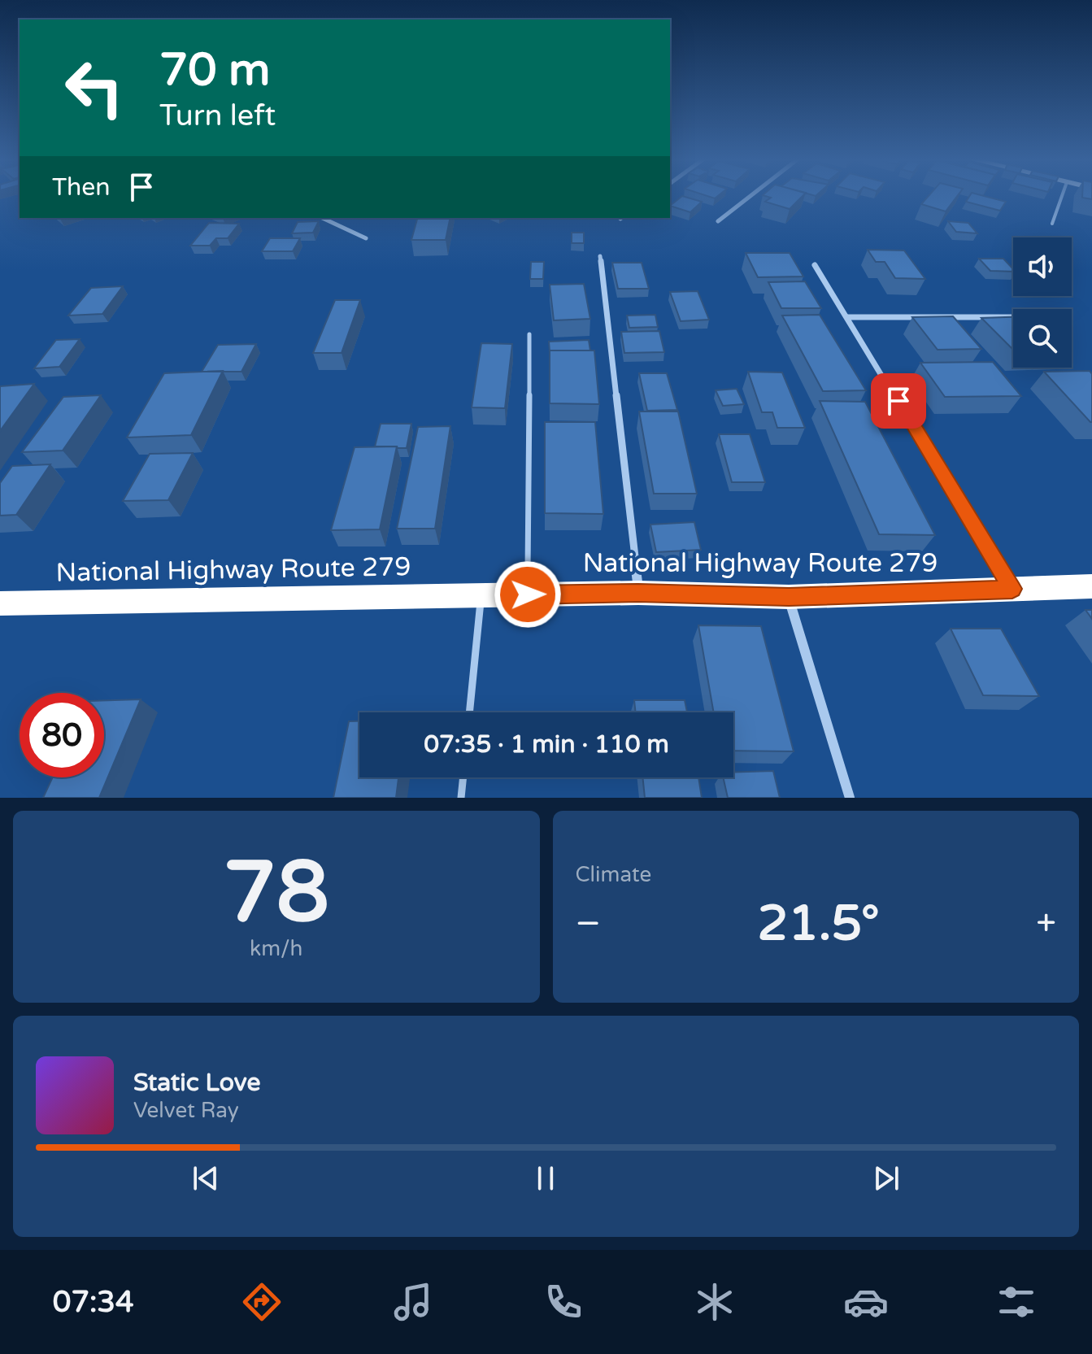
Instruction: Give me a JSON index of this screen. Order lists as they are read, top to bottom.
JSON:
{
  "streets": {
    "highway": ["National Highway Route 279"]
  },
  "page": {
    "turn": ["70 m", "Turn left"],
    "then": "Then",
    "limit": "80",
    "trip": "07:35 · 1 min · 110 m",
    "tile": [
      ["78", "km/h"],
      "Climate"
    ],
    "heat": ["−", "21.5°", "+"],
    "song": ["Static Love", "Velvet Ray"],
    "tabs": "07:34"
  }
}
